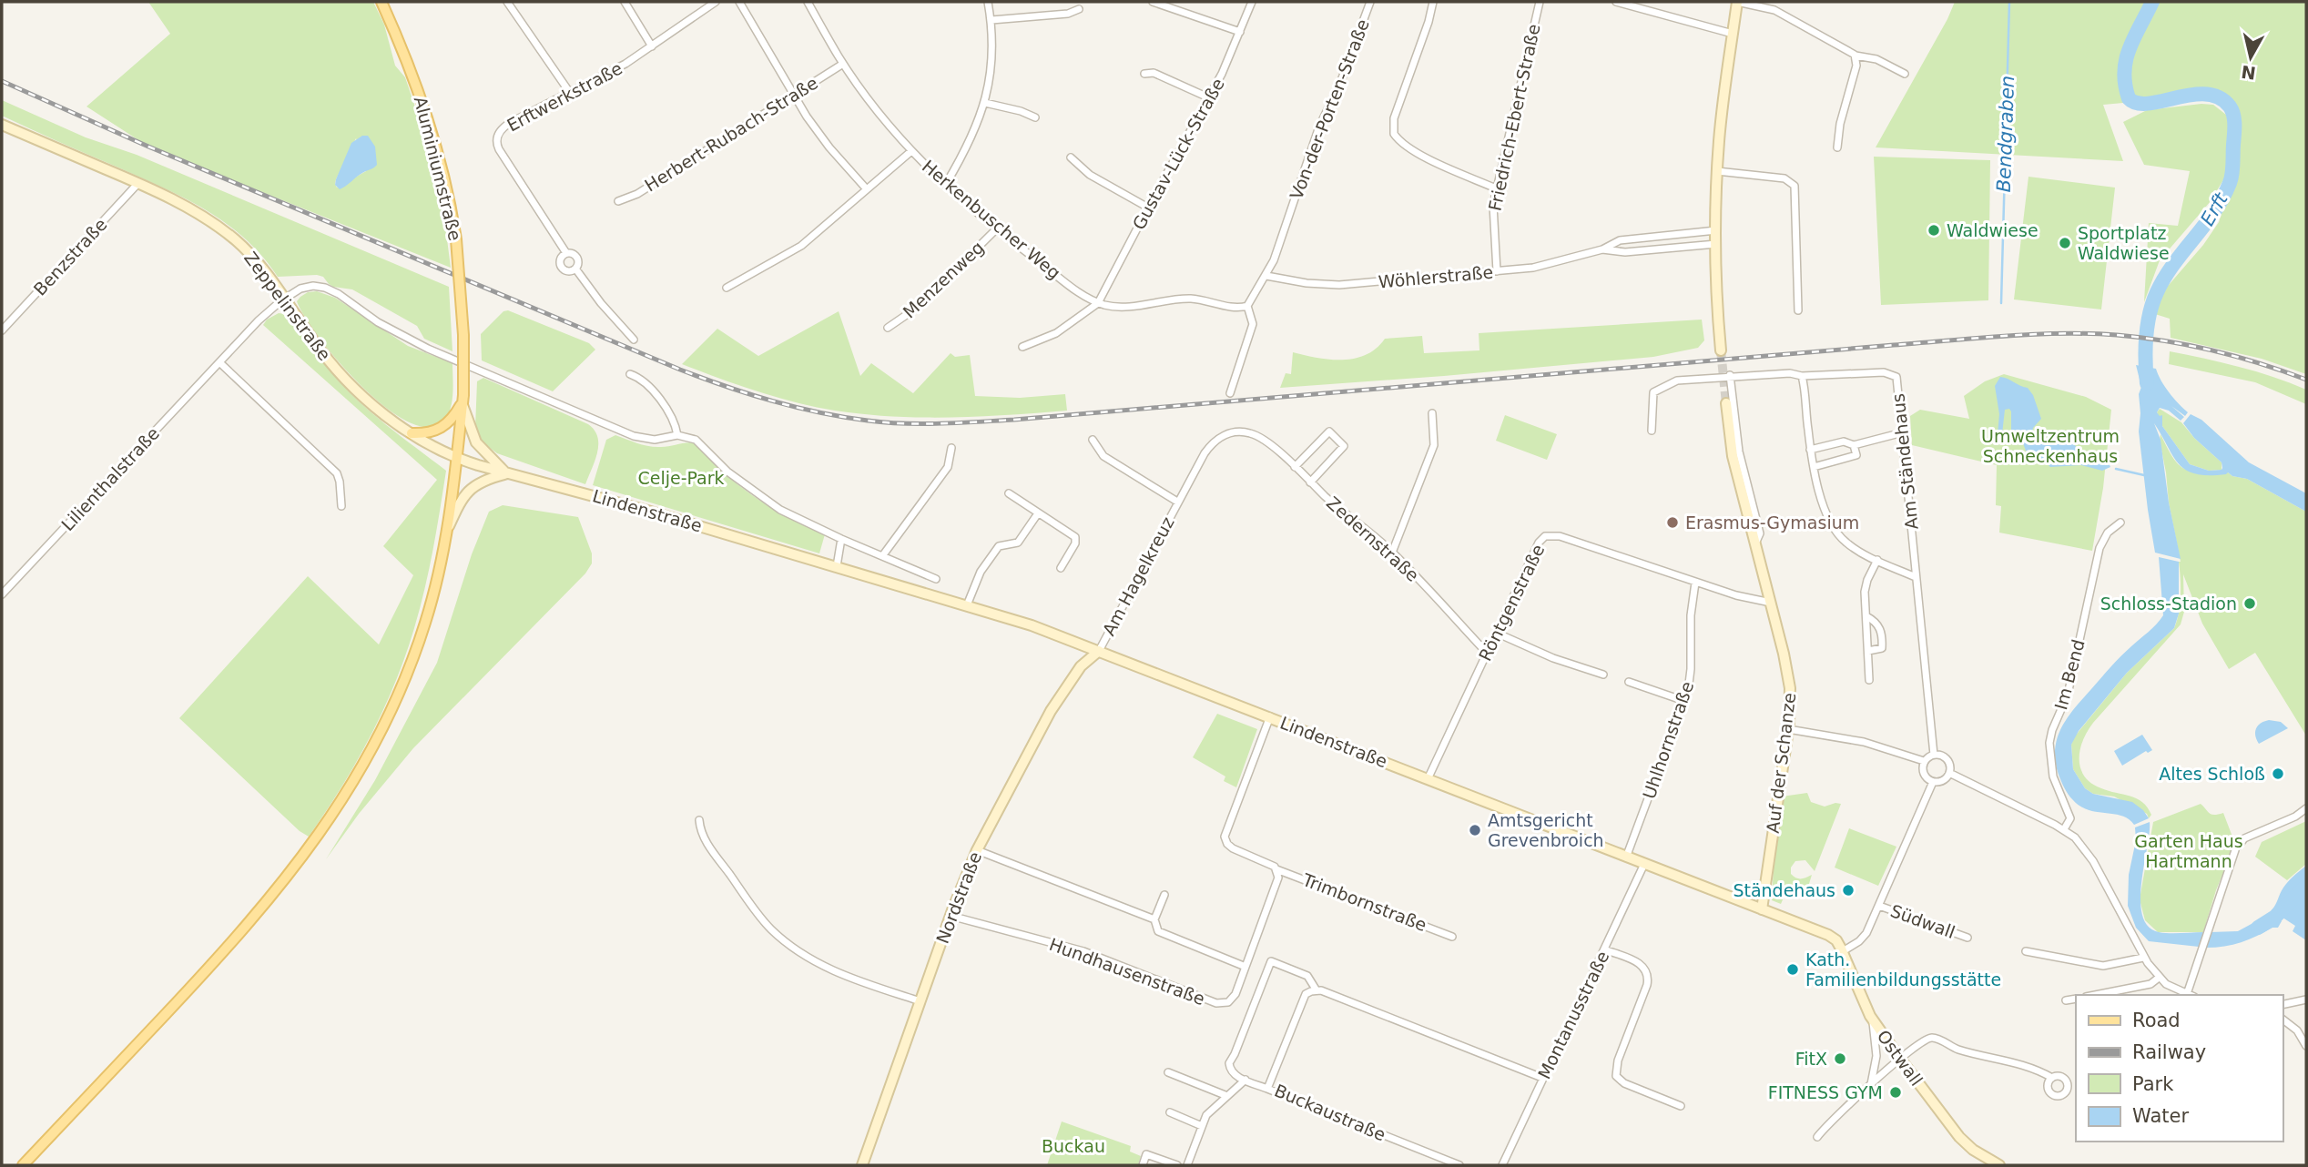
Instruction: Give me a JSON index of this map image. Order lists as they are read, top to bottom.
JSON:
{
  "streets": {
    "main road": [
      "Aluminiumstraße",
      "Zeppelinstraße",
      "Lindenstraße",
      "Auf der Schanze",
      "Nordstraße",
      "Ostwall"
    ],
    "street": [
      "Erftwerkstraße",
      "Von-der-Porten-Straße",
      "Friedrich-Ebert-Straße",
      "Herbert-Rubach-Straße",
      "Gustav-Lück-Straße",
      "Herkenbuscher Weg",
      "Benzstraße",
      "Wöhlerstraße",
      "Menzenweg",
      "Am Ständehaus",
      "Lilienthalstraße",
      "Zedernstraße",
      "Am Hagelkreuz",
      "Röntgenstraße",
      "Im Bend",
      "Uhlhornstraße",
      "Trimbornstraße",
      "Südwall",
      "Hundhausenstraße",
      "Montanusstraße",
      "Buckaustraße"
    ]
  },
  "crossings": [
    ["Von-der-Porten-Straße", "Herkenbuscher Weg"],
    ["Von-der-Porten-Straße", "Wöhlerstraße"],
    ["Friedrich-Ebert-Straße", "Wöhlerstraße"],
    ["Herbert-Rubach-Straße", "Herkenbuscher Weg"],
    ["Gustav-Lück-Straße", "Herkenbuscher Weg"],
    ["Aluminiumstraße", "Zeppelinstraße"],
    ["Aluminiumstraße", "Lindenstraße"],
    ["Herkenbuscher Weg", "Menzenweg"],
    ["Benzstraße", "Zeppelinstraße"],
    ["Zeppelinstraße", "Lilienthalstraße"],
    ["Zeppelinstraße", "Lindenstraße"],
    ["Am Ständehaus", "Auf der Schanze"],
    ["Lindenstraße", "Am Hagelkreuz"],
    ["Lindenstraße", "Röntgenstraße"],
    ["Lindenstraße", "Uhlhornstraße"],
    ["Lindenstraße", "Auf der Schanze"],
    ["Lindenstraße", "Nordstraße"],
    ["Lindenstraße", "Montanusstraße"],
    ["Lindenstraße", "Ostwall"],
    ["Zedernstraße", "Am Hagelkreuz"],
    ["Zedernstraße", "Röntgenstraße"],
    ["Am Hagelkreuz", "Nordstraße"],
    ["Röntgenstraße", "Uhlhornstraße"],
    ["Röntgenstraße", "Auf der Schanze"],
    ["Nordstraße", "Hundhausenstraße"],
    ["Trimbornstraße", "Hundhausenstraße"]
  ],
  "water": ["Bendgraben", "Erft"],
  "parks": [
    "Umweltzentrum Schneckenhaus",
    "Celje-Park",
    "Garten Haus Hartmann",
    "Buckau"
  ],
  "places": [
    "Waldwiese",
    "Sportplatz Waldwiese",
    "Erasmus-Gymasium",
    "Schloss-Stadion",
    "Altes Schloß",
    "Amtsgericht Grevenbroich",
    "Ständehaus",
    "Kath. Familienbildungsstätte",
    "FitX",
    "FITNESS GYM"
  ],
  "legend": [
    "Road",
    "Railway",
    "Park",
    "Water"
  ],
  "north": "bottom"
}
